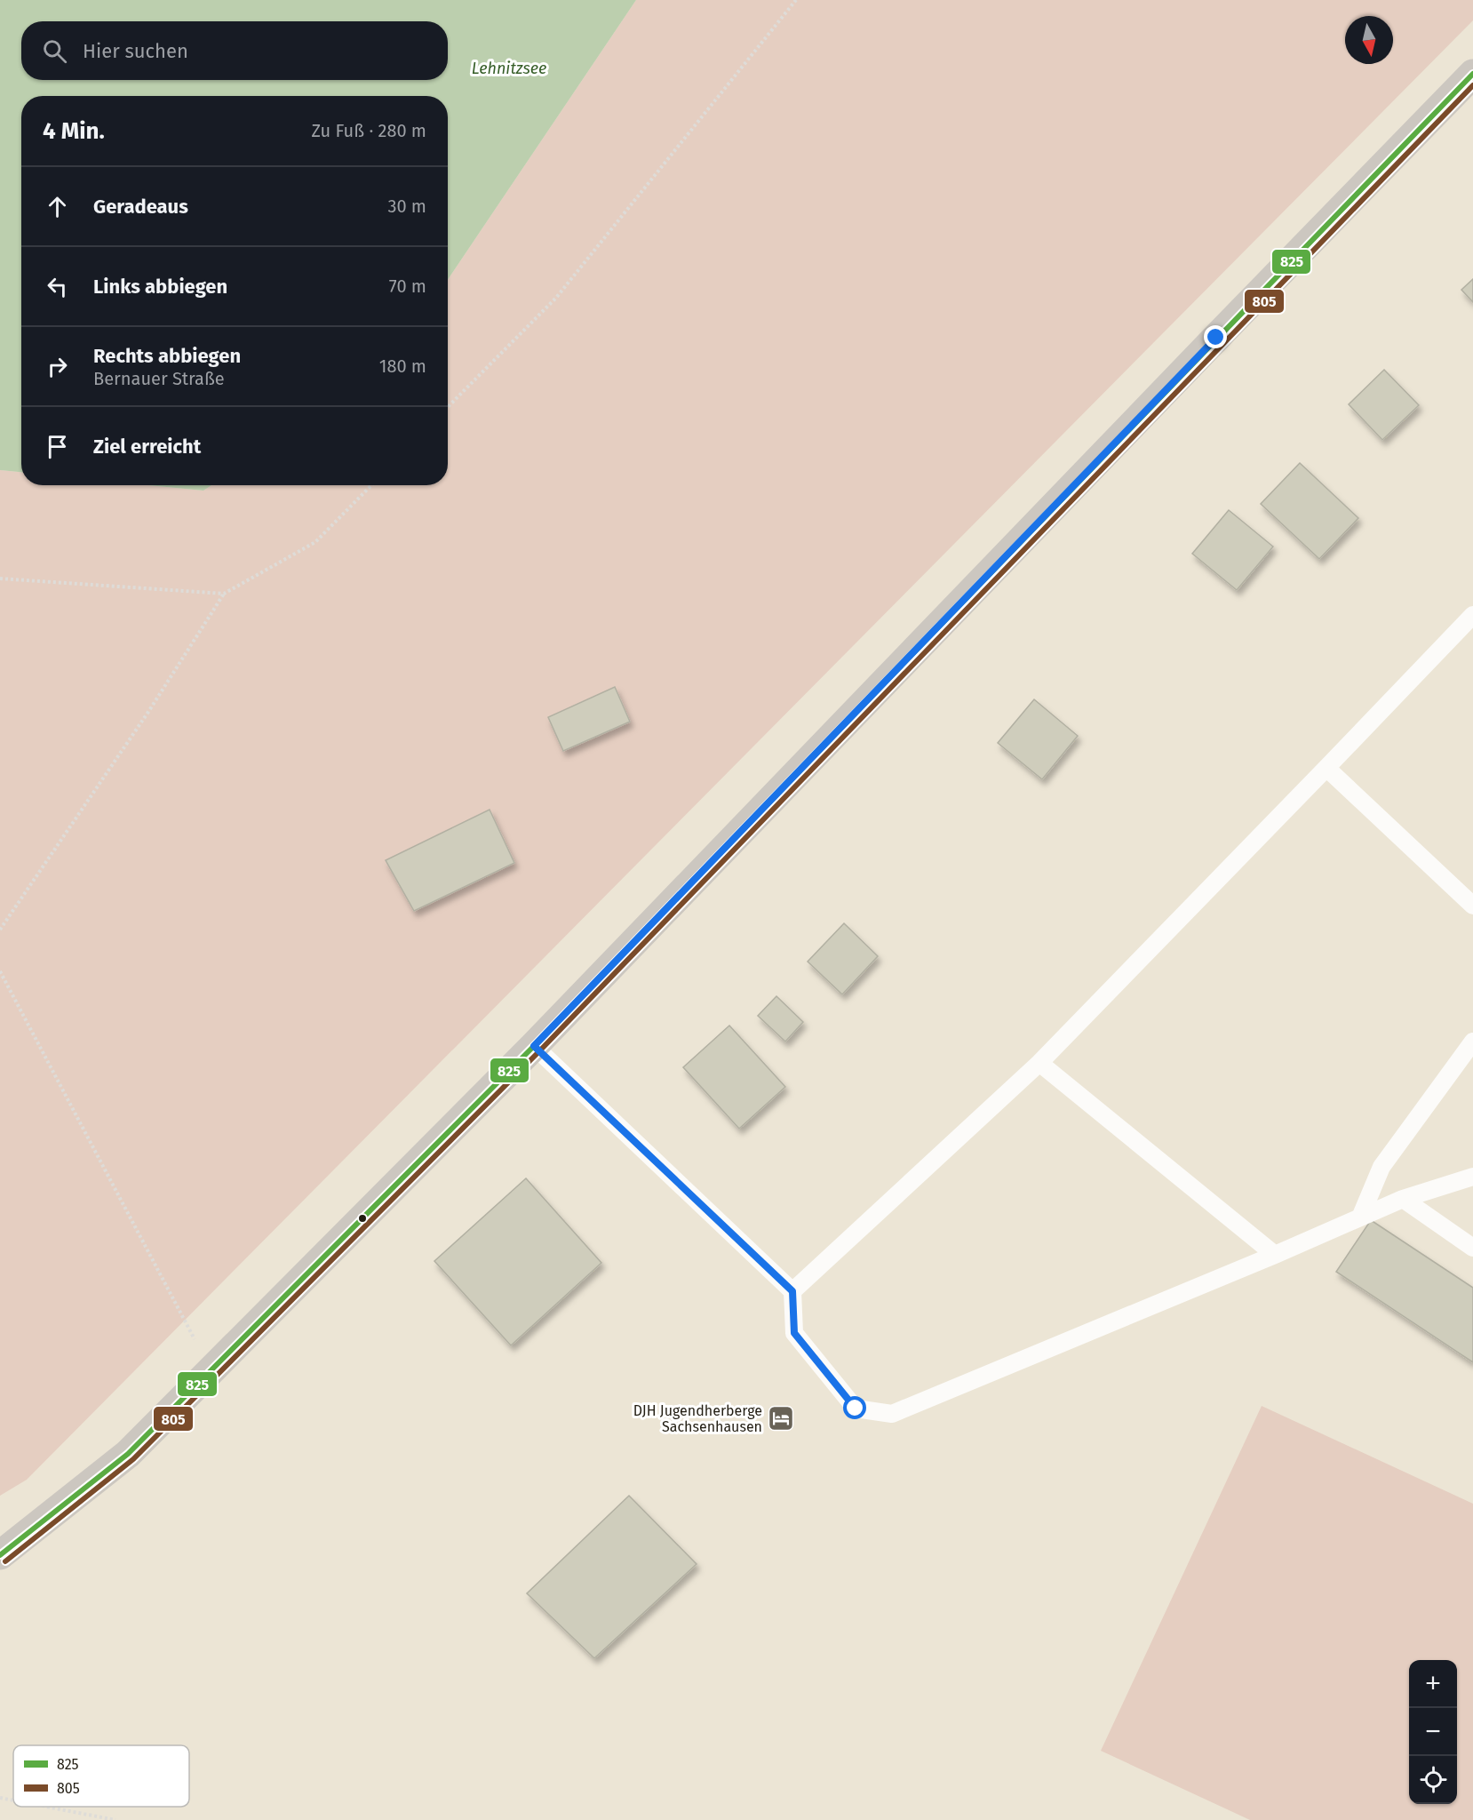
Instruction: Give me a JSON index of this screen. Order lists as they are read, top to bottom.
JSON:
{
  "water": ["Lehnitzsee"],
  "places": {
    "hotel": ["DJH Jugendherberge Sachsenhausen"]
  },
  "lines": ["transit line 825", "transit line 805"],
  "legend": ["825", "805"],
  "north": "bottom",
  "page": {
    "search": "Hier suchen",
    "heading": ["4 Min.", "Zu Fuß · 280 m"],
    "list": [
      ["Geradeaus", "30 m"],
      ["Links abbiegen", "70 m"],
      ["Rechts abbiegen", "Bernauer Straße", "180 m"],
      "Ziel erreicht"
    ],
    "map_buttons": ["+", "−"]
  }
}
